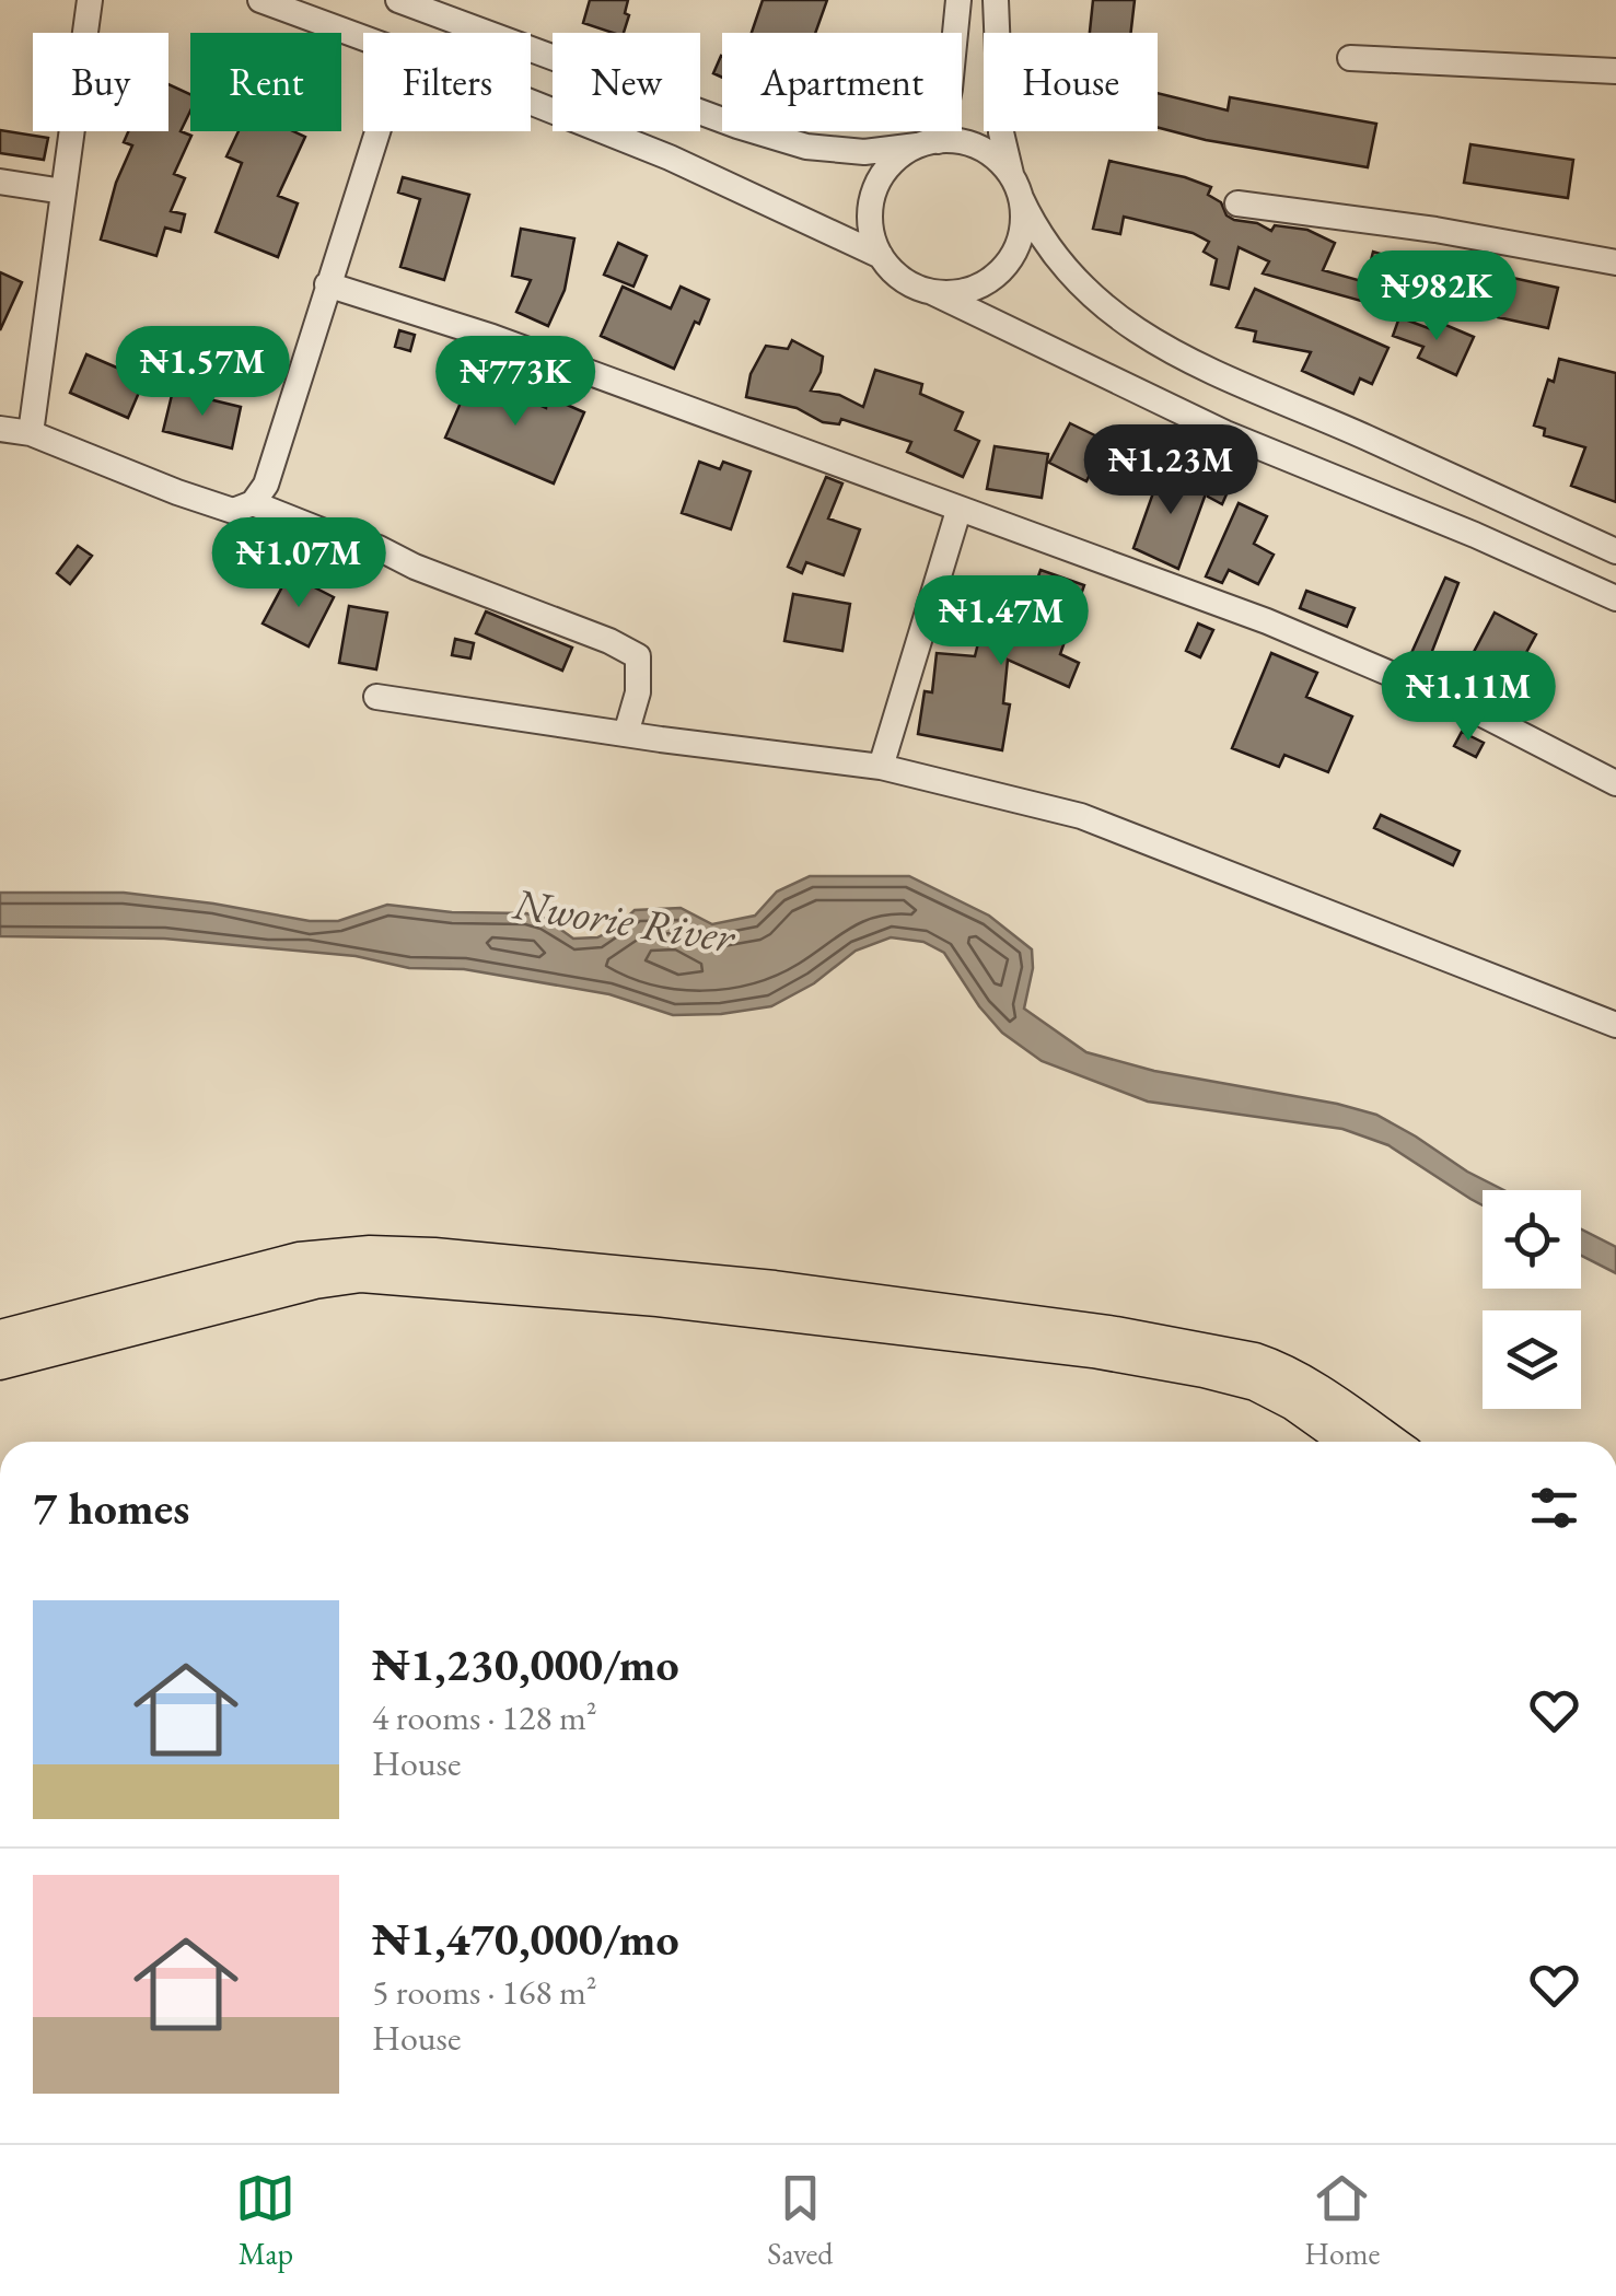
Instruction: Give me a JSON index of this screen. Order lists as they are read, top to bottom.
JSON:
{
  "water": ["Nworie River"],
  "page": {
    "chip": [
      "Buy",
      "Rent",
      "Filters",
      "New",
      "Apartment",
      "House"
    ],
    "price": [
      "₦982K",
      "₦1.57M",
      "₦773K",
      "₦1.23M",
      "₦1.07M",
      "₦1.47M",
      "₦1.11M"
    ],
    "heading": "7 homes",
    "list": [
      {
        "name": "₦1,230,000/mo",
        "note": "4 rooms · 128 m² · House"
      },
      {
        "name": "₦1,470,000/mo",
        "note": "5 rooms · 168 m² · House"
      }
    ],
    "tabs": ["Map", "Saved", "Home"]
  }
}
